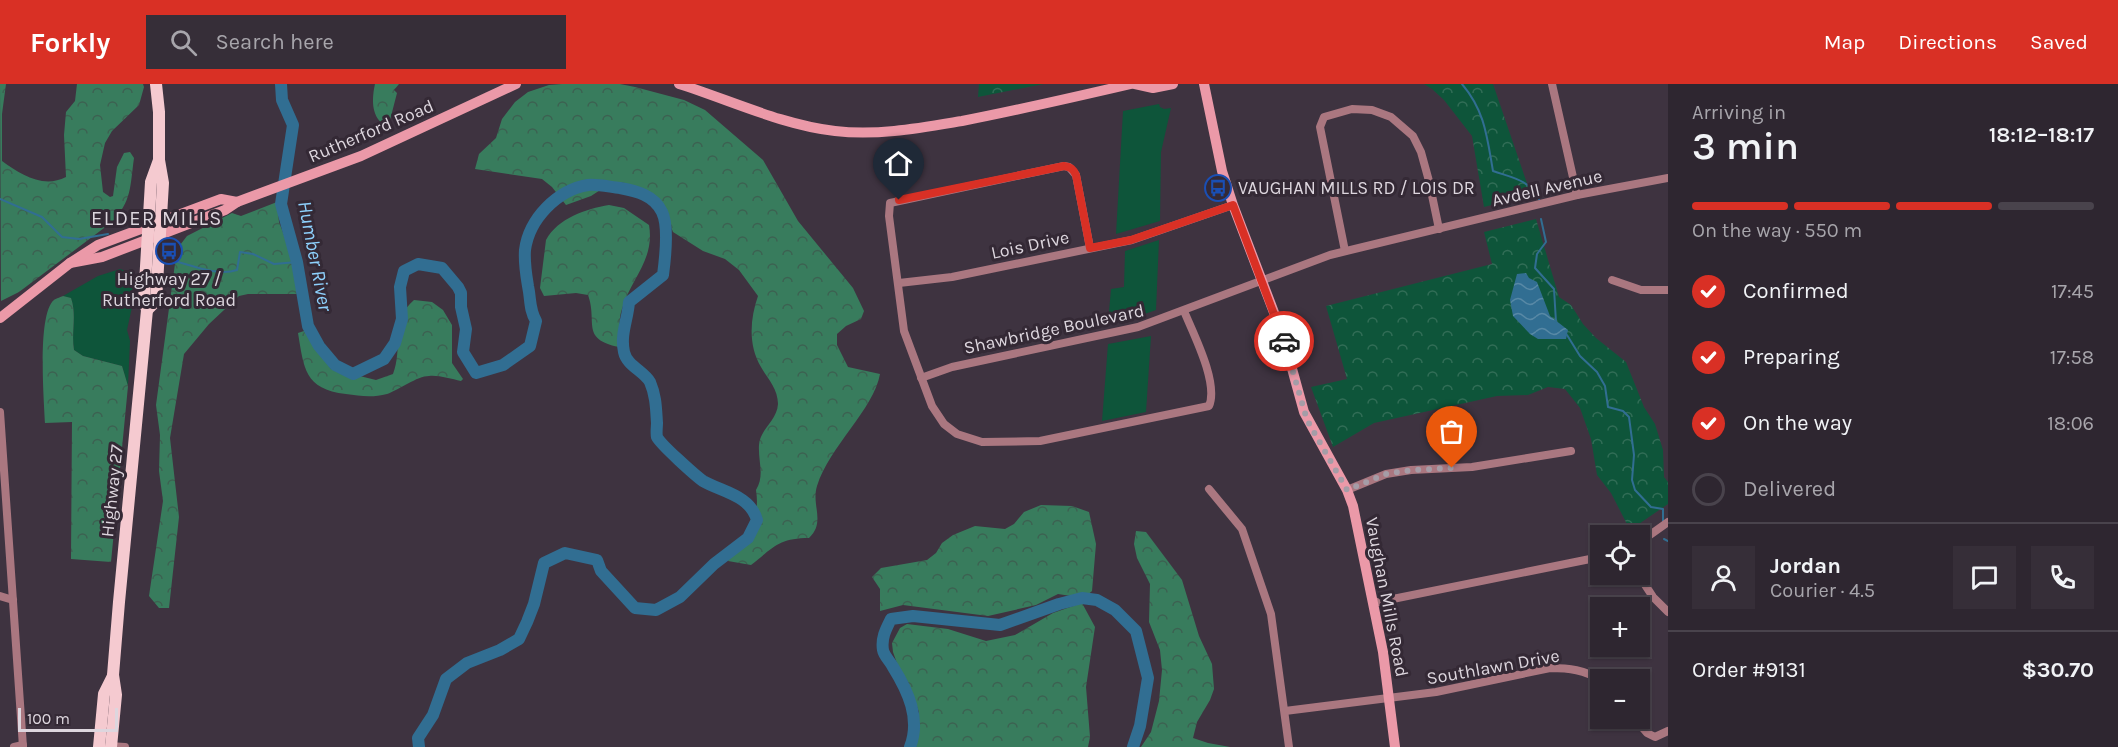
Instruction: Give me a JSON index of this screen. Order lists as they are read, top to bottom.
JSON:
{
  "streets": {
    "main road": ["Rutherford Road", "Highway 27", "Vaughan Mills Road"],
    "street": [
      "Avdell Avenue",
      "Lois Drive",
      "Shawbridge Boulevard",
      "Southlawn Drive"
    ]
  },
  "crossings": [
    ["Rutherford Road", "Highway 27"],
    ["Avdell Avenue", "Shawbridge Boulevard"],
    ["Avdell Avenue", "Vaughan Mills Road"],
    ["Lois Drive", "Vaughan Mills Road"],
    ["Shawbridge Boulevard", "Vaughan Mills Road"],
    ["Vaughan Mills Road", "Southlawn Drive"]
  ],
  "districts": ["ELDER MILLS"],
  "water": ["Humber River"],
  "places": {
    "bus stop": ["VAUGHAN MILLS RD / LOIS DR", "Highway 27 / Rutherford Road"]
  },
  "scale_bar": "100 m",
  "page": {
    "header": "Forkly",
    "search": "Search here",
    "nav": ["Map", "Directions", "Saved"],
    "heading": ["3 min", "Arriving in", "18:12–18:17"],
    "panel": [
      "Jordan",
      "Courier · 4.5",
      "Order #9131",
      "$30.70"
    ],
    "bar": "On the way · 550 m",
    "list": [
      ["Confirmed", "17:45"],
      ["Preparing", "17:58"],
      ["On the way", "18:06"],
      "Delivered"
    ],
    "map_buttons": ["+", "−"],
    "scale": "100 m"
  }
}
